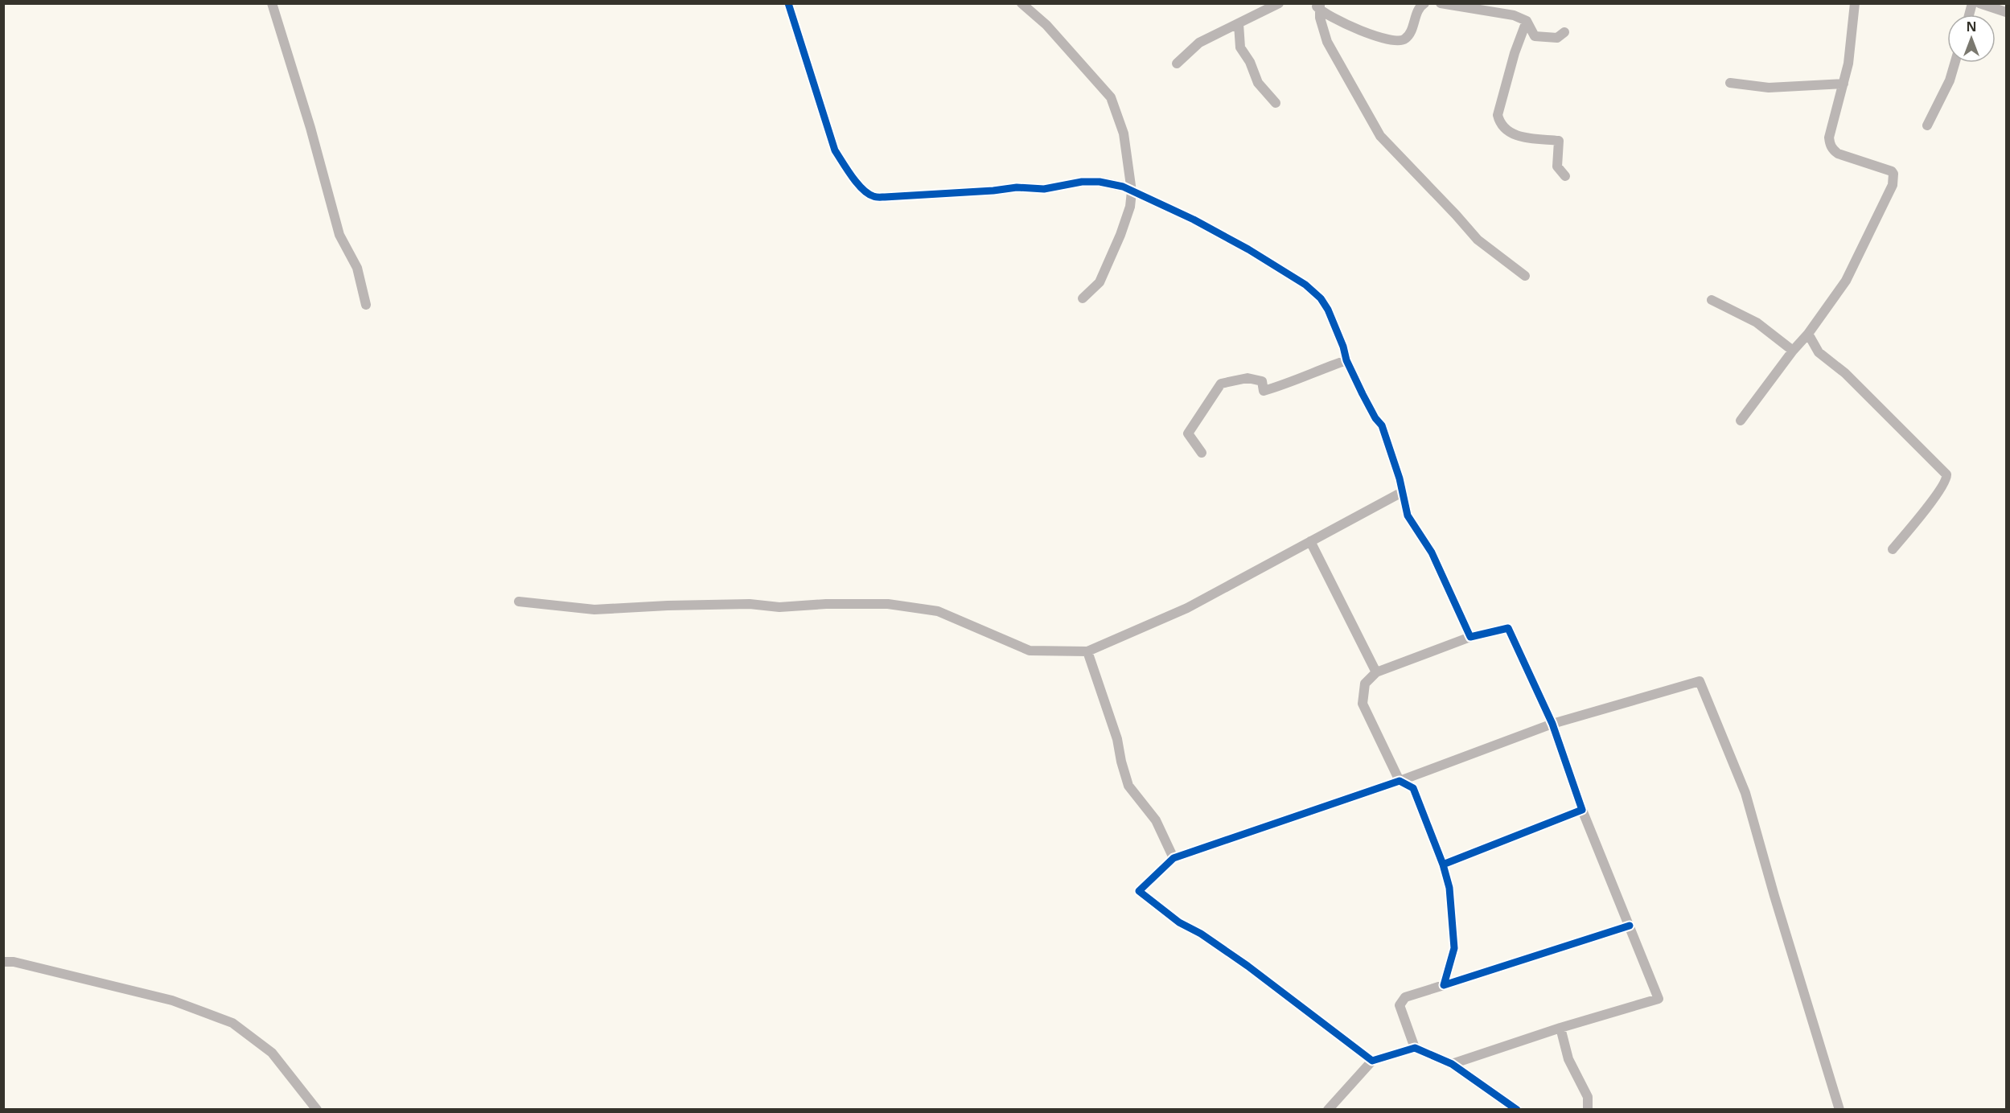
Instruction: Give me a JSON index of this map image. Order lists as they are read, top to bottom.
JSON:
{
  "north": "top"
}
